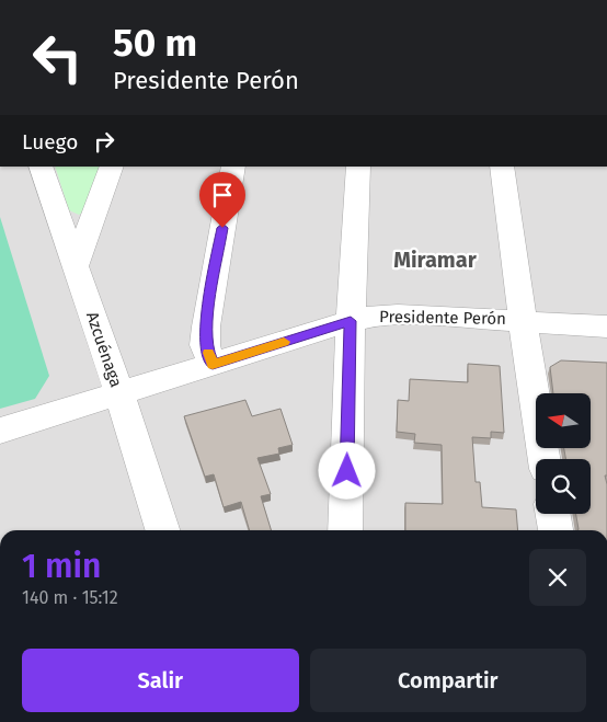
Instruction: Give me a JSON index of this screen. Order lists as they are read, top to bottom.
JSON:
{
  "streets": {
    "street": ["Presidente Perón", "Azcuénaga"]
  },
  "crossings": [
    ["Presidente Perón", "Azcuénaga"]
  ],
  "districts": ["Miramar"],
  "north": "left",
  "page": {
    "turn": ["50 m", "Presidente Perón"],
    "then": "Luego",
    "heading": ["1 min", "140 m · 15:12"],
    "buttons": ["Salir", "Compartir"]
  }
}
